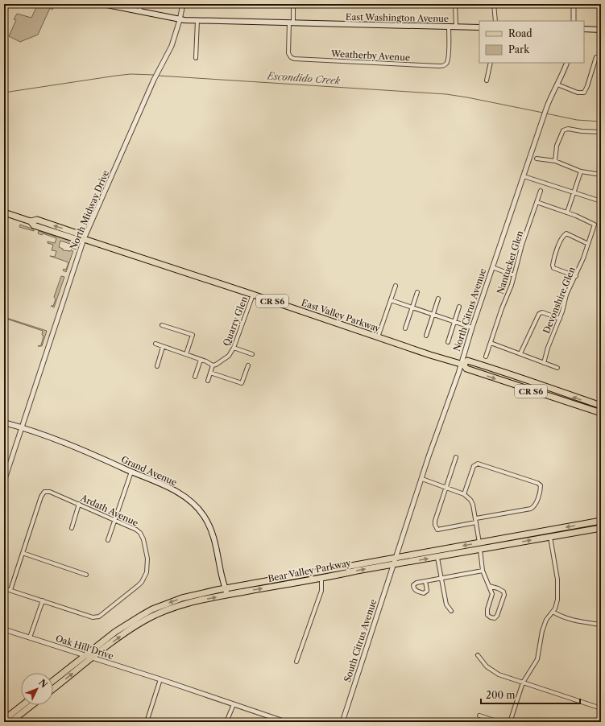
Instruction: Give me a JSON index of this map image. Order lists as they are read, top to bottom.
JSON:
{
  "streets": {
    "main road": [
      "East Washington Avenue",
      "CR S6",
      "East Valley Parkway",
      "Grand Avenue",
      "Bear Valley Parkway"
    ],
    "street": [
      "Weatherby Avenue",
      "North Midway Drive",
      "Nantucket Glen",
      "Devonshire Glen",
      "North Citrus Avenue",
      "Quarry Glen",
      "Ardath Avenue",
      "South Citrus Avenue",
      "Oak Hill Drive"
    ]
  },
  "crossings": [
    ["East Washington Avenue", "Weatherby Avenue"],
    ["East Washington Avenue", "North Midway Drive"],
    ["North Midway Drive", "East Valley Parkway"],
    ["North Midway Drive", "Grand Avenue"],
    ["North Citrus Avenue", "East Valley Parkway"],
    ["North Citrus Avenue", "Bear Valley Parkway"],
    ["North Citrus Avenue", "South Citrus Avenue"],
    ["East Valley Parkway", "Quarry Glen"],
    ["Grand Avenue", "Bear Valley Parkway"],
    ["Bear Valley Parkway", "South Citrus Avenue"],
    ["Bear Valley Parkway", "Oak Hill Drive"]
  ],
  "water": ["Escondido Creek"],
  "legend": ["Road", "Park"],
  "scale_bar": "200 m",
  "north": "top right"
}
